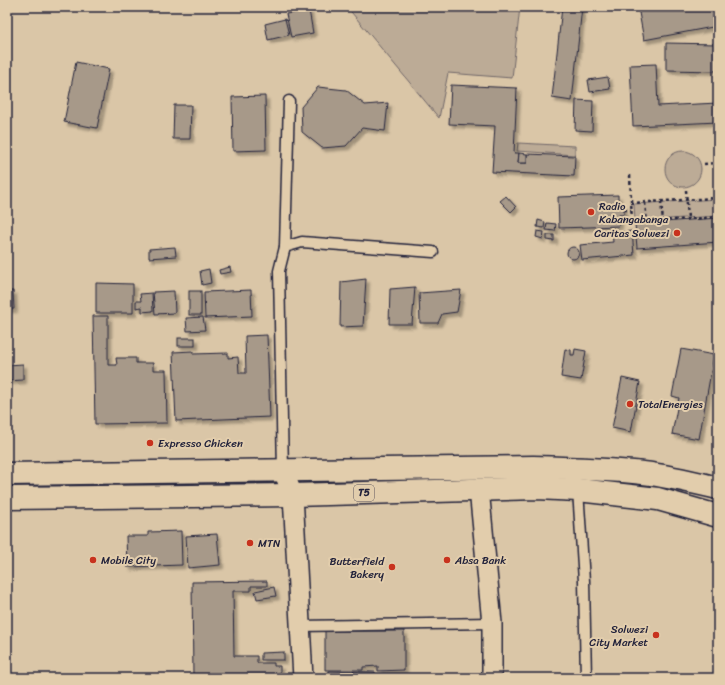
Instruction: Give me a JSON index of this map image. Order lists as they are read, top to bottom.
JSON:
{
  "streets": {
    "highway": ["T5"]
  },
  "places": [
    "Radio Kabangabanga",
    "Caritas Solwezi",
    "TotalEnergies",
    "Expresso Chicken",
    "MTN",
    "Mobile City",
    "Absa Bank",
    "Butterfield Bakery",
    "Solwezi City Market"
  ]
}
